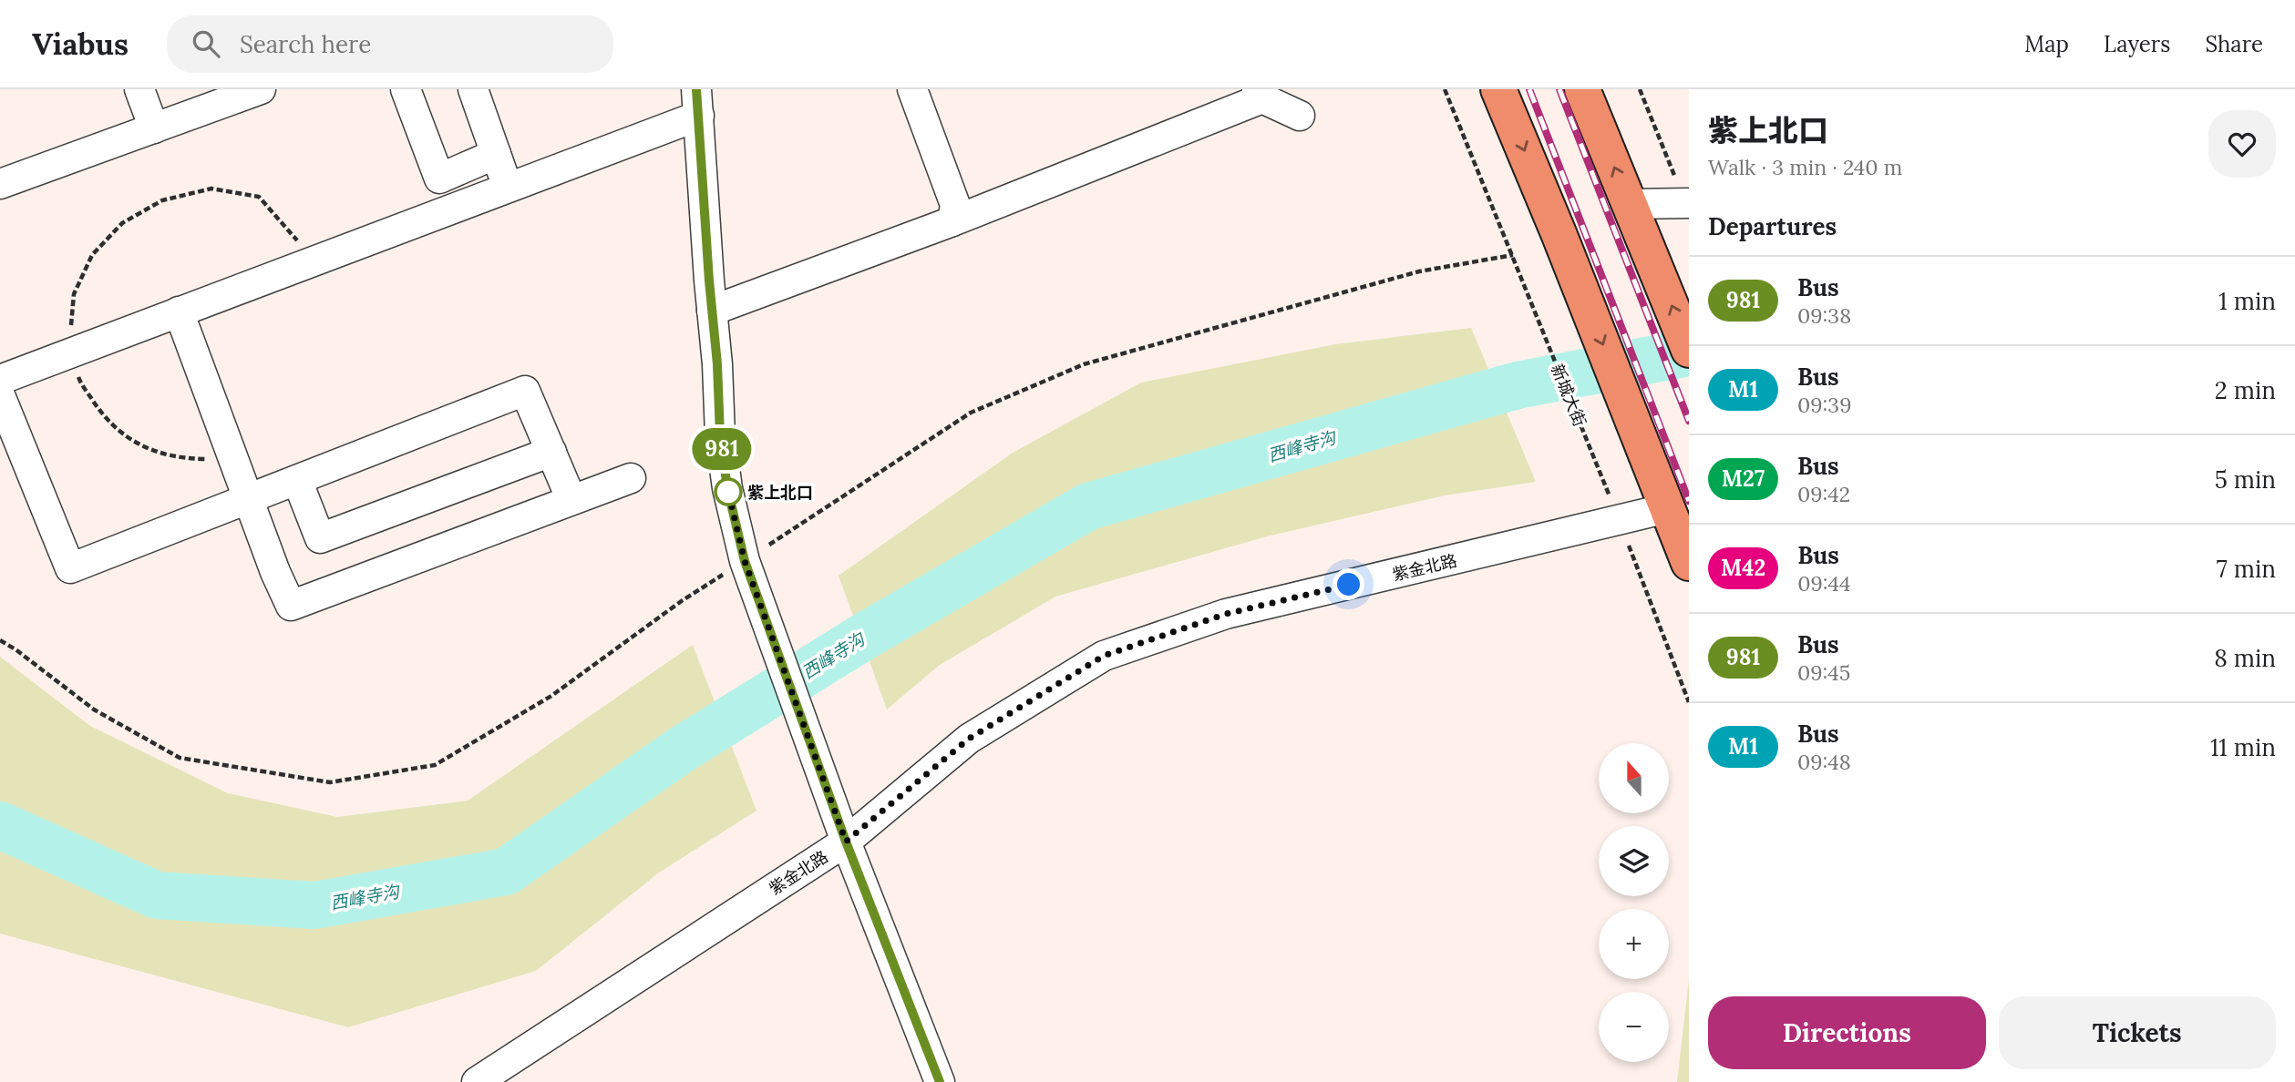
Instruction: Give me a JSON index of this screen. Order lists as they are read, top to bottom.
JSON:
{
  "streets": {
    "street": ["紫金北路"],
    "path": ["新城大街"]
  },
  "crossings": [
    ["新城大街", "紫金北路"]
  ],
  "water": ["西峰寺沟"],
  "places": ["紫上北口"],
  "lines": ["bus line 981"],
  "north": "top",
  "page": {
    "header": "Viabus",
    "search": "Search here",
    "nav": ["Map", "Layers", "Share"],
    "on_map": "981",
    "heading": [
      ["紫上北口", "Walk · 3 min · 240 m"],
      "Departures"
    ],
    "list": [
      {
        "mark": "981",
        "name": "Bus",
        "note": "09:38",
        "value": "1 min"
      },
      {
        "mark": "M1",
        "name": "Bus",
        "note": "09:39",
        "value": "2 min"
      },
      {
        "mark": "M27",
        "name": "Bus",
        "note": "09:42",
        "value": "5 min"
      },
      {
        "mark": "M42",
        "name": "Bus",
        "note": "09:44",
        "value": "7 min"
      },
      {
        "mark": "981",
        "name": "Bus",
        "note": "09:45",
        "value": "8 min"
      },
      {
        "mark": "M1",
        "name": "Bus",
        "note": "09:48",
        "value": "11 min"
      }
    ],
    "map_buttons": ["+", "−"],
    "buttons": ["Directions", "Tickets"]
  }
}
